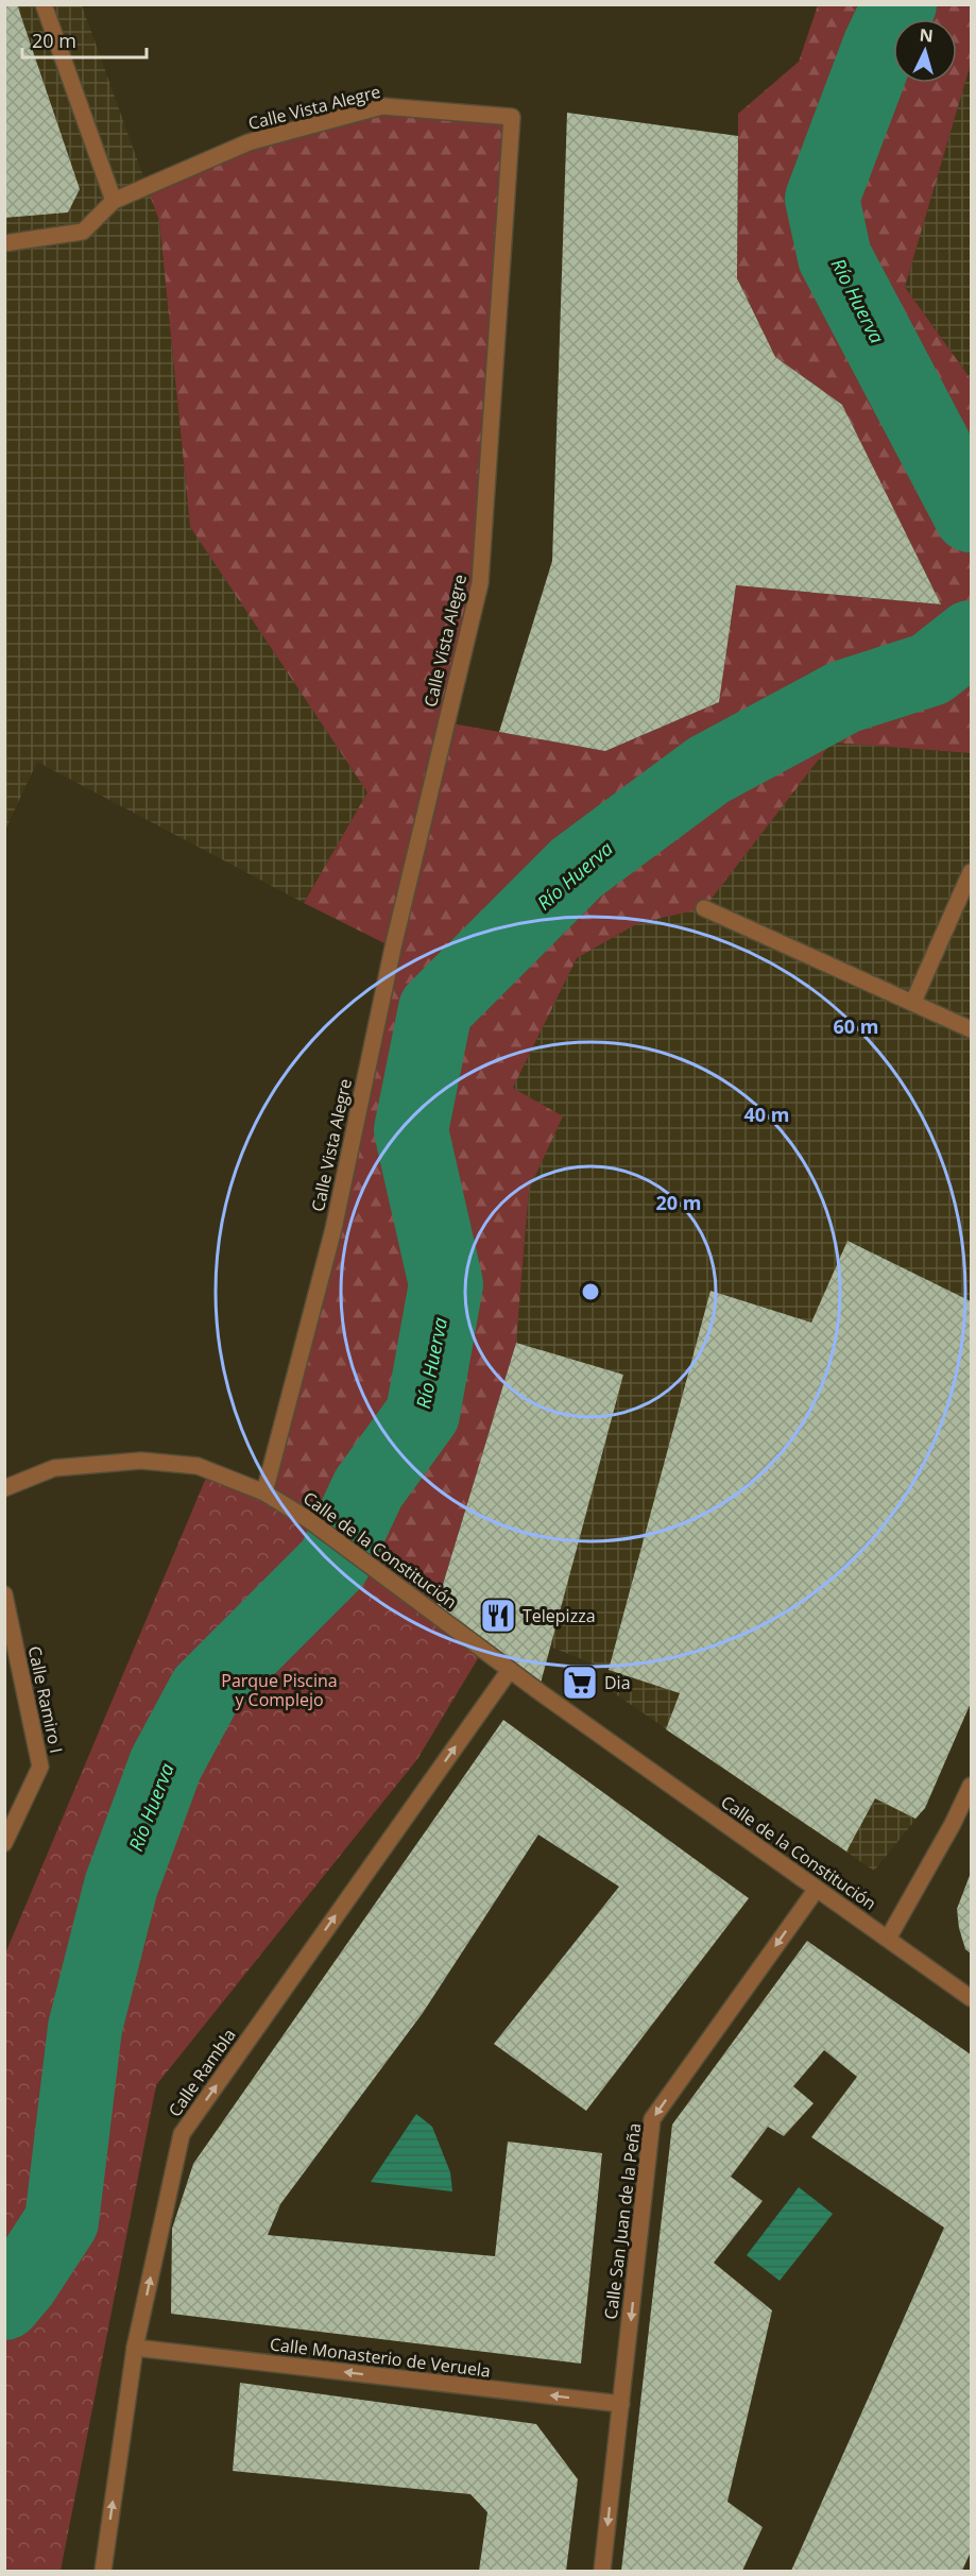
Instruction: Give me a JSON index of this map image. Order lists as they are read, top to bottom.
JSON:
{
  "streets": {
    "street": [
      "Calle Vista Alegre",
      "Calle de la Constitución",
      "Calle Ramiro I",
      "Calle Rambla",
      "Calle San Juan de la Peña",
      "Calle Monasterio de Veruela"
    ]
  },
  "crossings": [
    ["Calle Vista Alegre", "Calle de la Constitución"],
    ["Calle de la Constitución", "Calle Rambla"],
    ["Calle de la Constitución", "Calle San Juan de la Peña"],
    ["Calle Rambla", "Calle Monasterio de Veruela"],
    ["Calle San Juan de la Peña", "Calle Monasterio de Veruela"]
  ],
  "one_way": ["Calle Rambla", "Calle San Juan de la Peña", "Calle Monasterio de Veruela"],
  "water": ["Río Huerva"],
  "parks": ["Parque Piscina y Complejo"],
  "places": {
    "restaurant": ["Telepizza"],
    "supermarket": ["Dia"]
  },
  "scale_bar": "20 m",
  "north": "top",
  "rings": ["60 m", "40 m", "20 m"]
}
